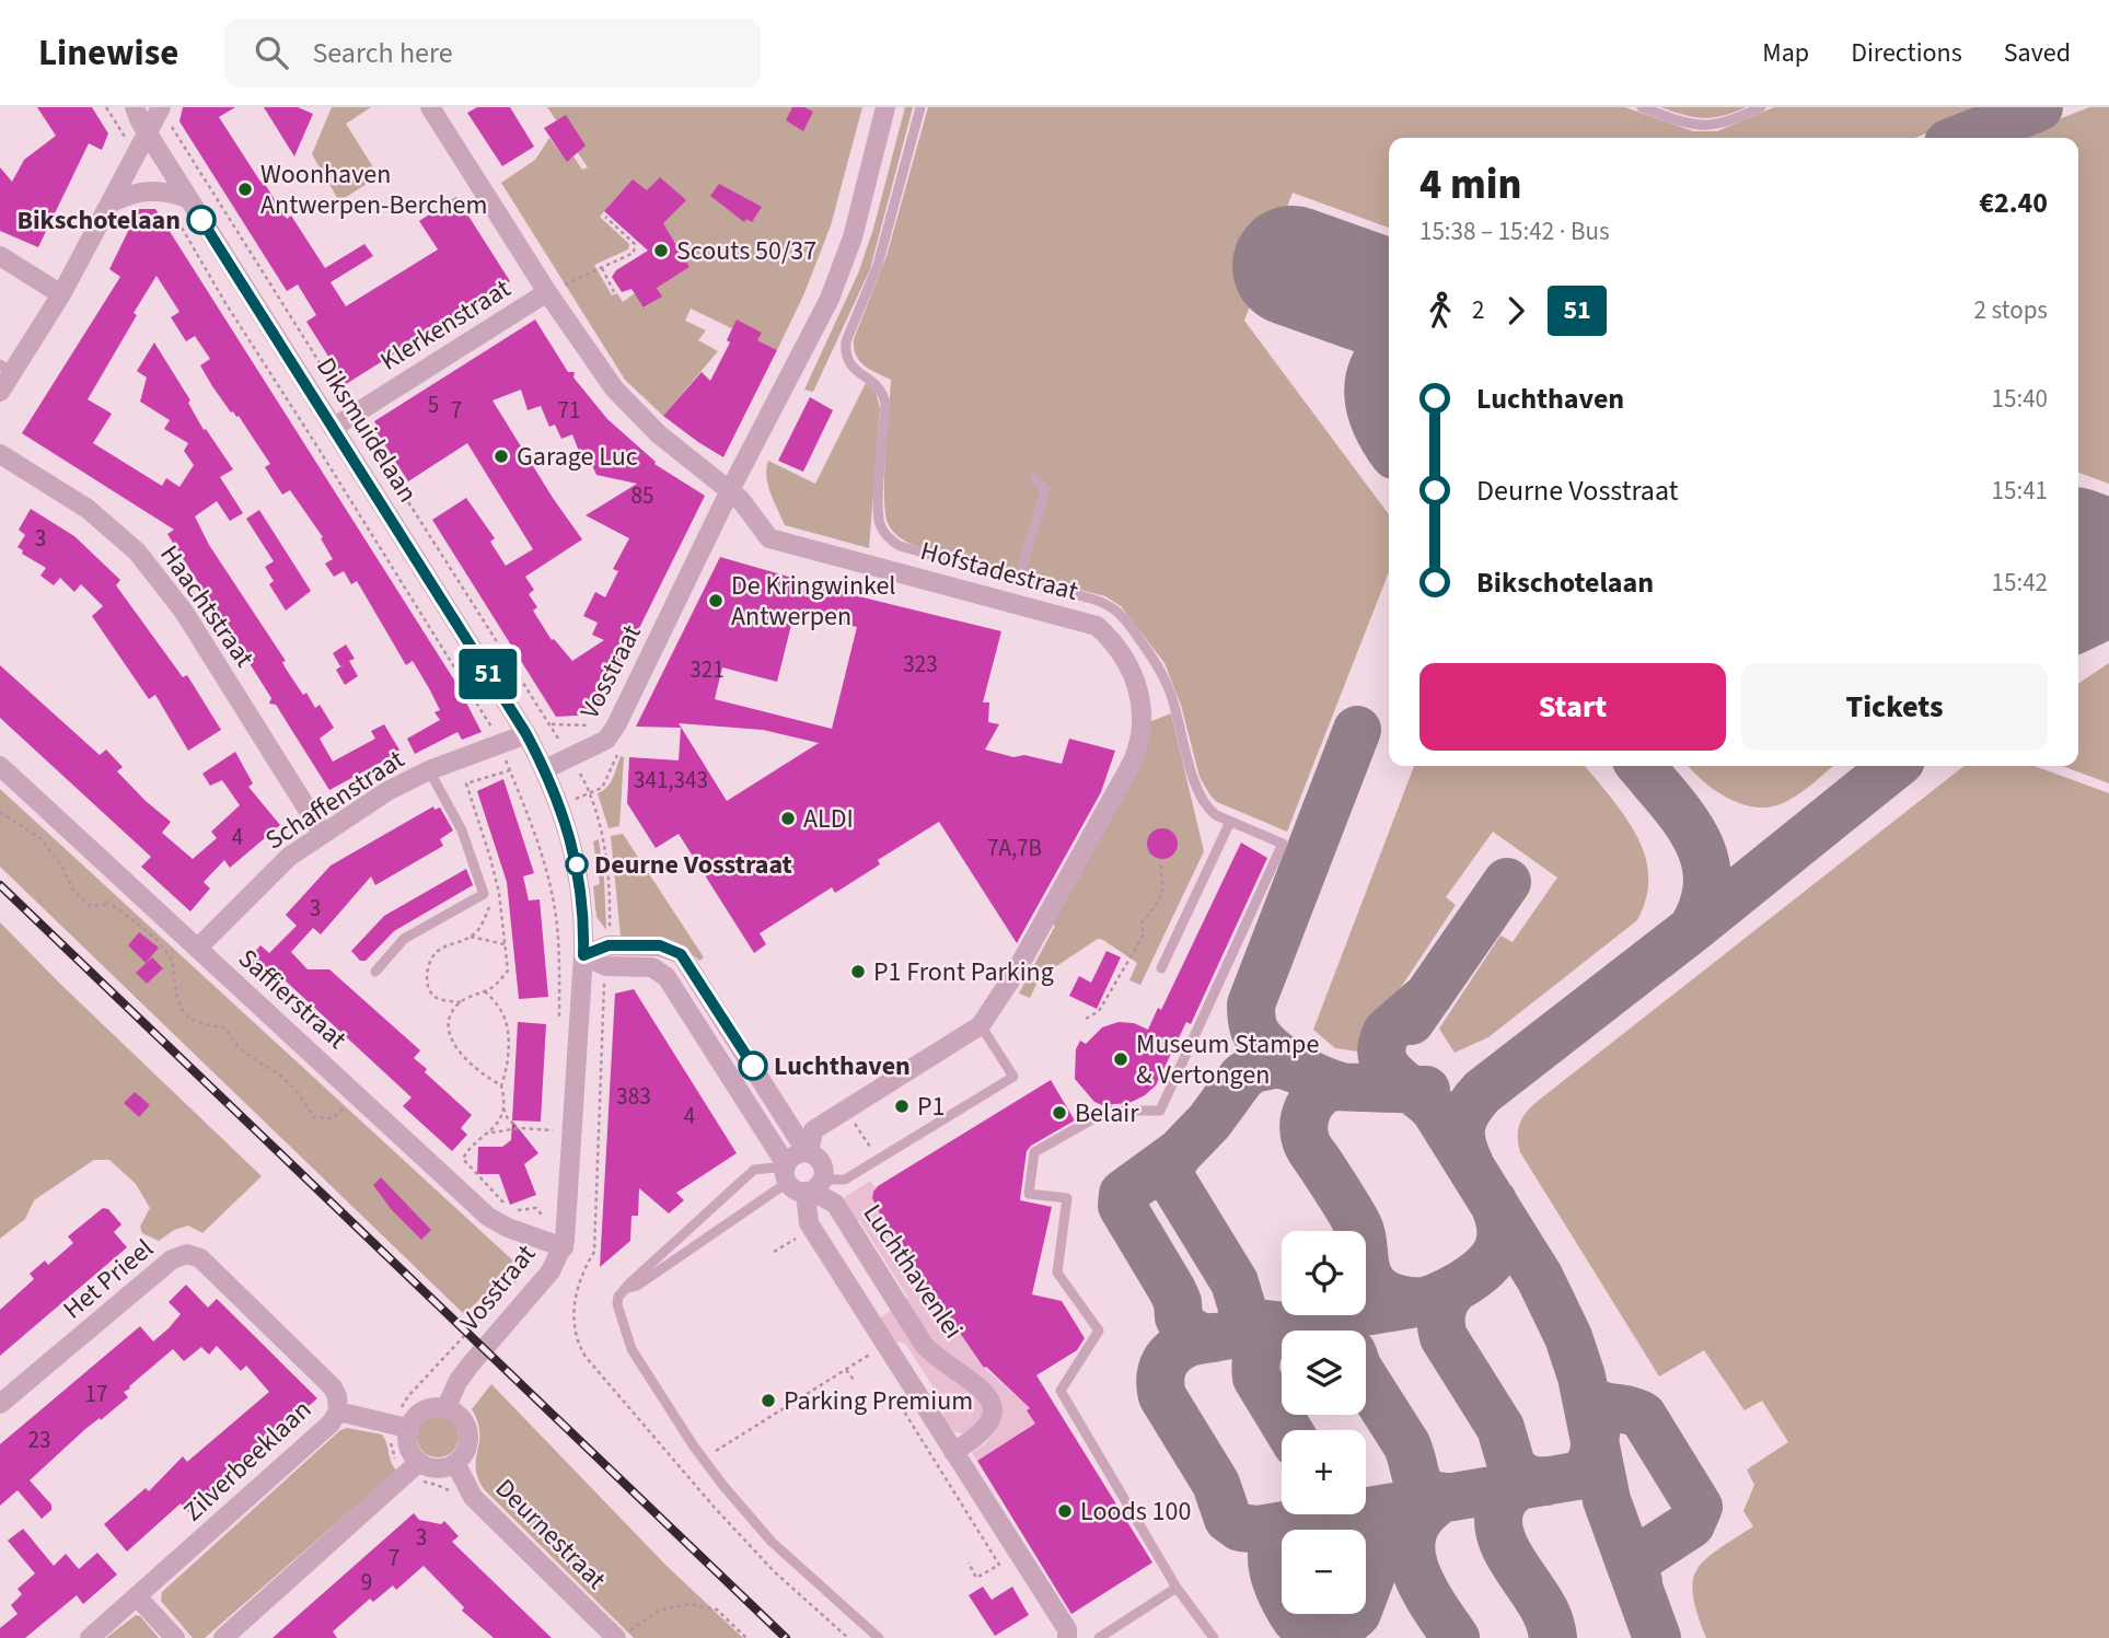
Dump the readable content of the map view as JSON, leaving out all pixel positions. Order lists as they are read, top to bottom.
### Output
{
  "streets": {
    "street": [
      "Klerkenstraat",
      "Diksmuidelaan",
      "Hofstadestraat",
      "Haachtstraat",
      "Vosstraat",
      "Schaffenstraat",
      "Saffierstraat",
      "Luchthavenlei",
      "Het Prieel",
      "Zilverbeeklaan",
      "Deurnestraat"
    ]
  },
  "crossings": [
    ["Klerkenstraat", "Diksmuidelaan"],
    ["Klerkenstraat", "Hofstadestraat"],
    ["Diksmuidelaan", "Vosstraat"],
    ["Diksmuidelaan", "Schaffenstraat"],
    ["Hofstadestraat", "Vosstraat"],
    ["Hofstadestraat", "Luchthavenlei"],
    ["Haachtstraat", "Schaffenstraat"],
    ["Vosstraat", "Saffierstraat"],
    ["Vosstraat", "Zilverbeeklaan"],
    ["Vosstraat", "Deurnestraat"],
    ["Schaffenstraat", "Saffierstraat"],
    ["Het Prieel", "Zilverbeeklaan"],
    ["Zilverbeeklaan", "Deurnestraat"]
  ],
  "places": [
    "Woonhaven Antwerpen-Berchem",
    "Bikschotelaan",
    "Scouts 50/37",
    "Garage Luc",
    "De Kringwinkel Antwerpen",
    "ALDI",
    "Deurne Vosstraat",
    "P1 Front Parking",
    "Museum Stampe & Vertongen",
    "Luchthaven",
    "P1",
    "Belair",
    "Parking Premium",
    "Loods 100"
  ],
  "lines": ["bus line 51"],
  "house_numbers": [
    "5",
    "7",
    "71",
    "85",
    "3",
    "323",
    "321",
    "341,343",
    "4",
    "7A,7B",
    "3",
    "383",
    "4",
    "17",
    "23",
    "3",
    "7",
    "9"
  ],
  "page": {
    "header": "Linewise",
    "search": "Search here",
    "nav": ["Map", "Directions", "Saved"],
    "on_map": "51",
    "heading": ["4 min", "15:38 – 15:42 · Bus", "€2.40"],
    "legs": ["2", "51", "2 stops"],
    "list": [
      {
        "name": "Luchthaven",
        "value": "15:40"
      },
      {
        "name": "Deurne Vosstraat",
        "value": "15:41"
      },
      {
        "name": "Bikschotelaan",
        "value": "15:42"
      }
    ],
    "buttons": ["Start", "Tickets"],
    "map_buttons": ["+", "−"]
  }
}
